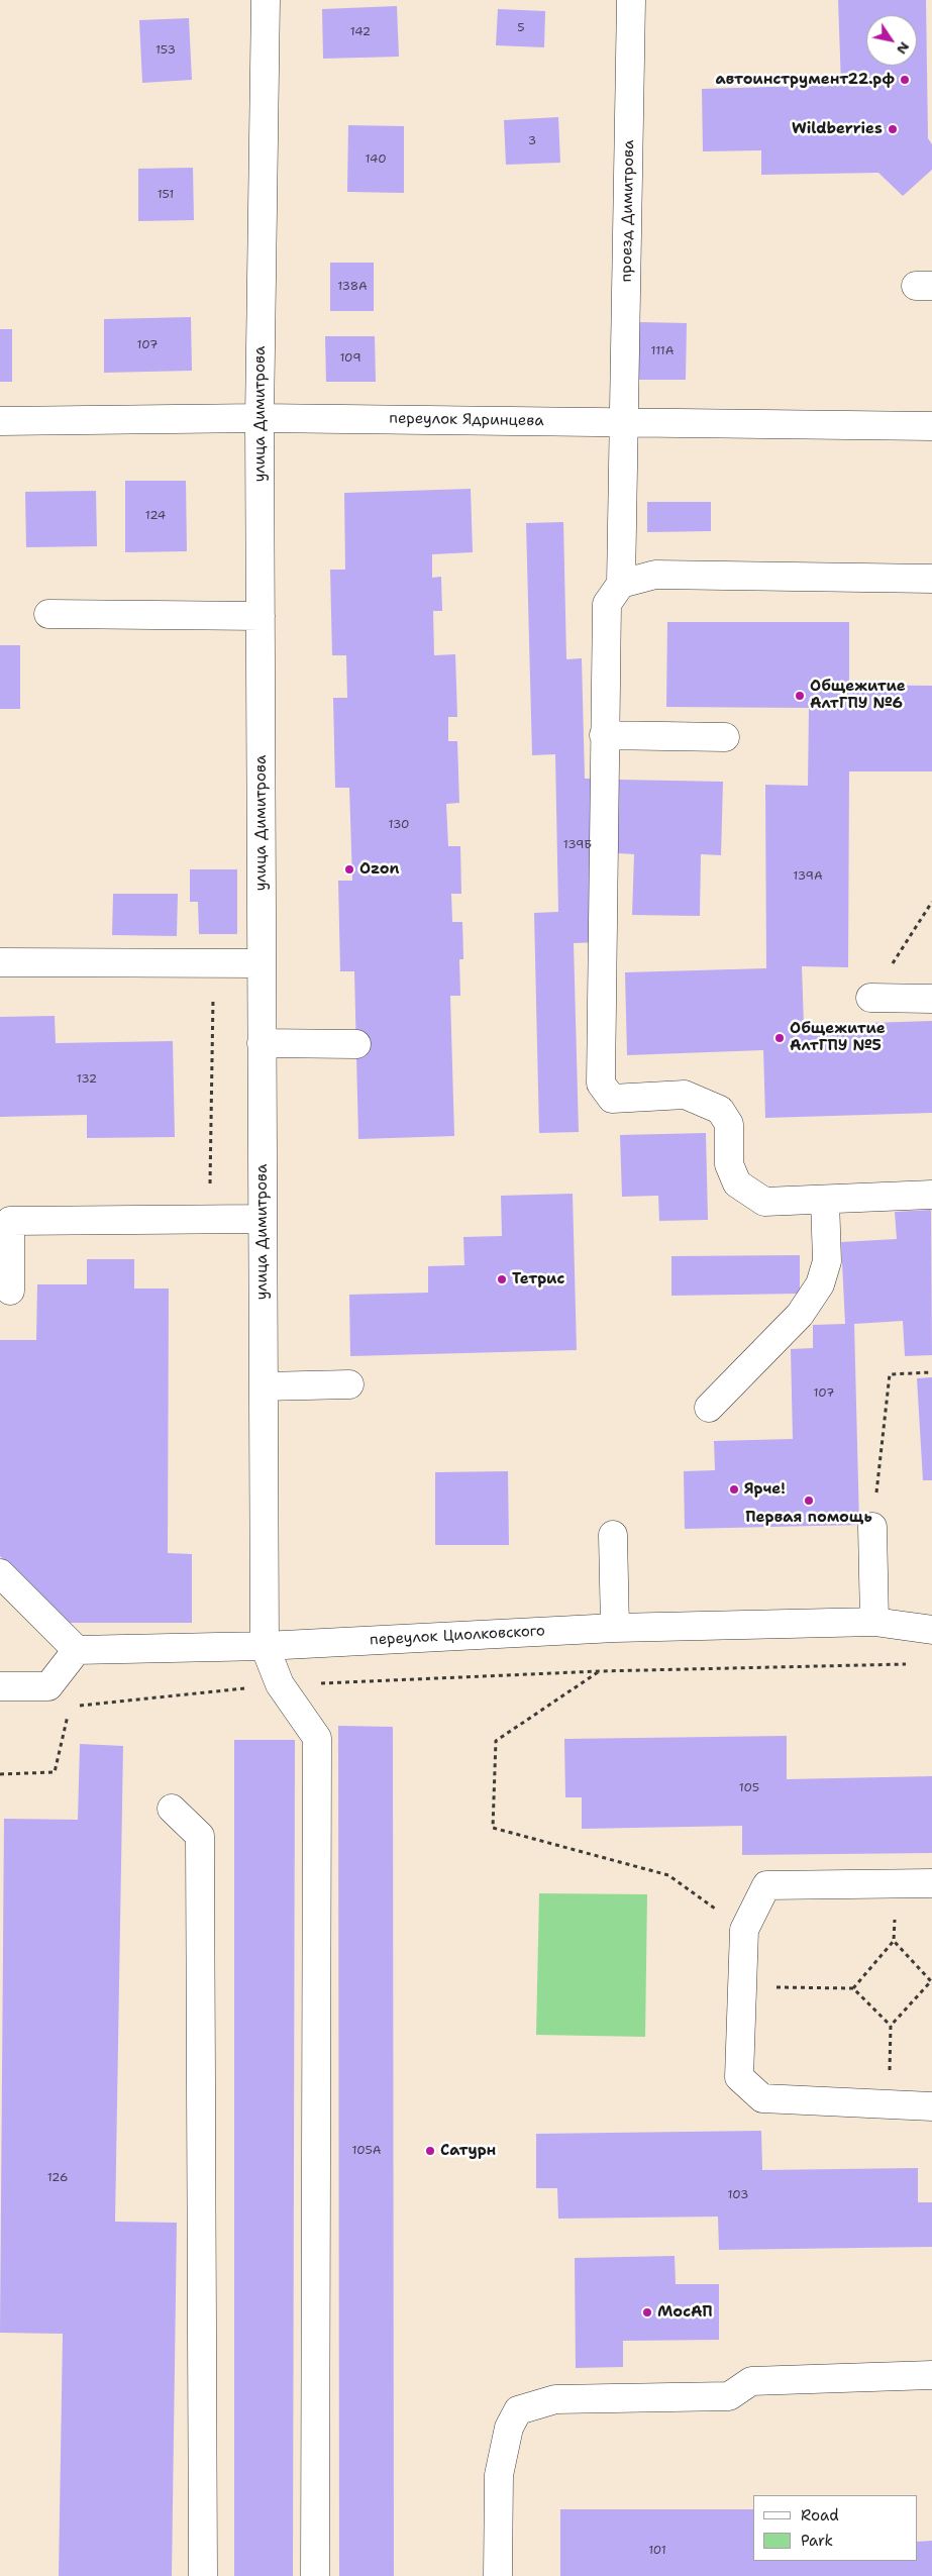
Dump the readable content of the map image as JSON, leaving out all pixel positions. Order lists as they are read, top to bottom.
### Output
{
  "streets": {
    "street": [
      "проезд Димитрова",
      "улица Димитрова",
      "переулок Ядринцева",
      "переулок Циолковского"
    ]
  },
  "crossings": [
    ["проезд Димитрова", "переулок Ядринцева"],
    ["улица Димитрова", "переулок Ядринцева"],
    ["улица Димитрова", "переулок Циолковского"]
  ],
  "places": [
    "автоинструмент22.рф",
    "Wildberries",
    "Общежитие АлтГПУ №6",
    "Ozon",
    "Общежитие АлтГПУ №5",
    "Тетрис",
    "Ярче!",
    "Первая помощь",
    "Сатурн",
    "МосАП"
  ],
  "house_numbers": [
    "5",
    "142",
    "153",
    "3",
    "140",
    "151",
    "138А",
    "107",
    "111А",
    "109",
    "124",
    "130",
    "139Б",
    "139А",
    "132",
    "107",
    "105",
    "105А",
    "126",
    "103",
    "101"
  ],
  "legend": ["Road", "Park"],
  "north": "bottom right"
}
